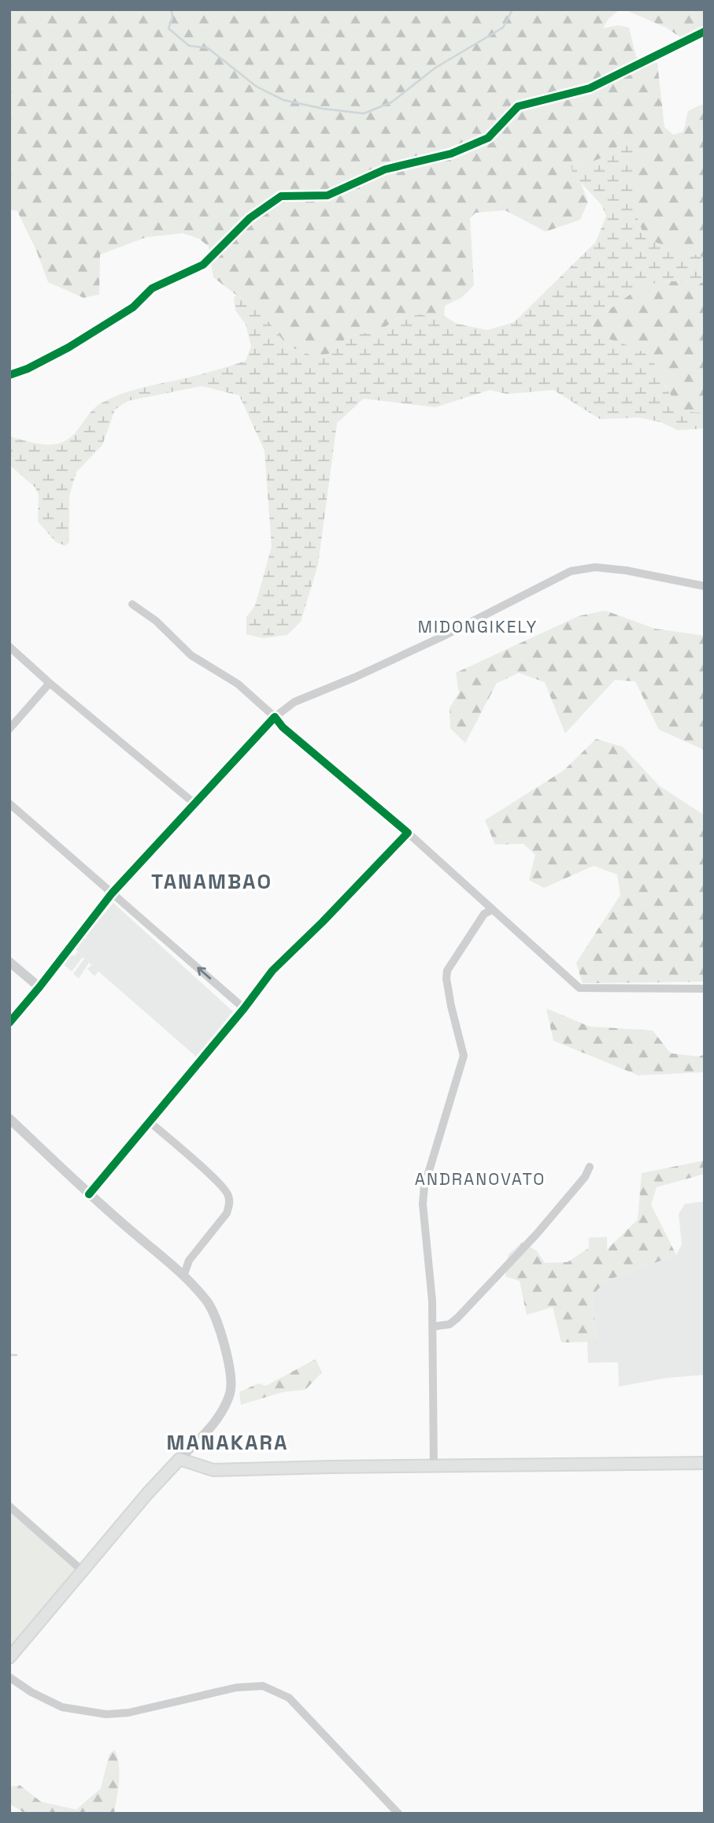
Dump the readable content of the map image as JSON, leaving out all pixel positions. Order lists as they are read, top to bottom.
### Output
{
  "districts": [
    "MIDONGIKELY",
    "TANAMBAO",
    "ANDRANOVATO",
    "MANAKARA"
  ]
}
